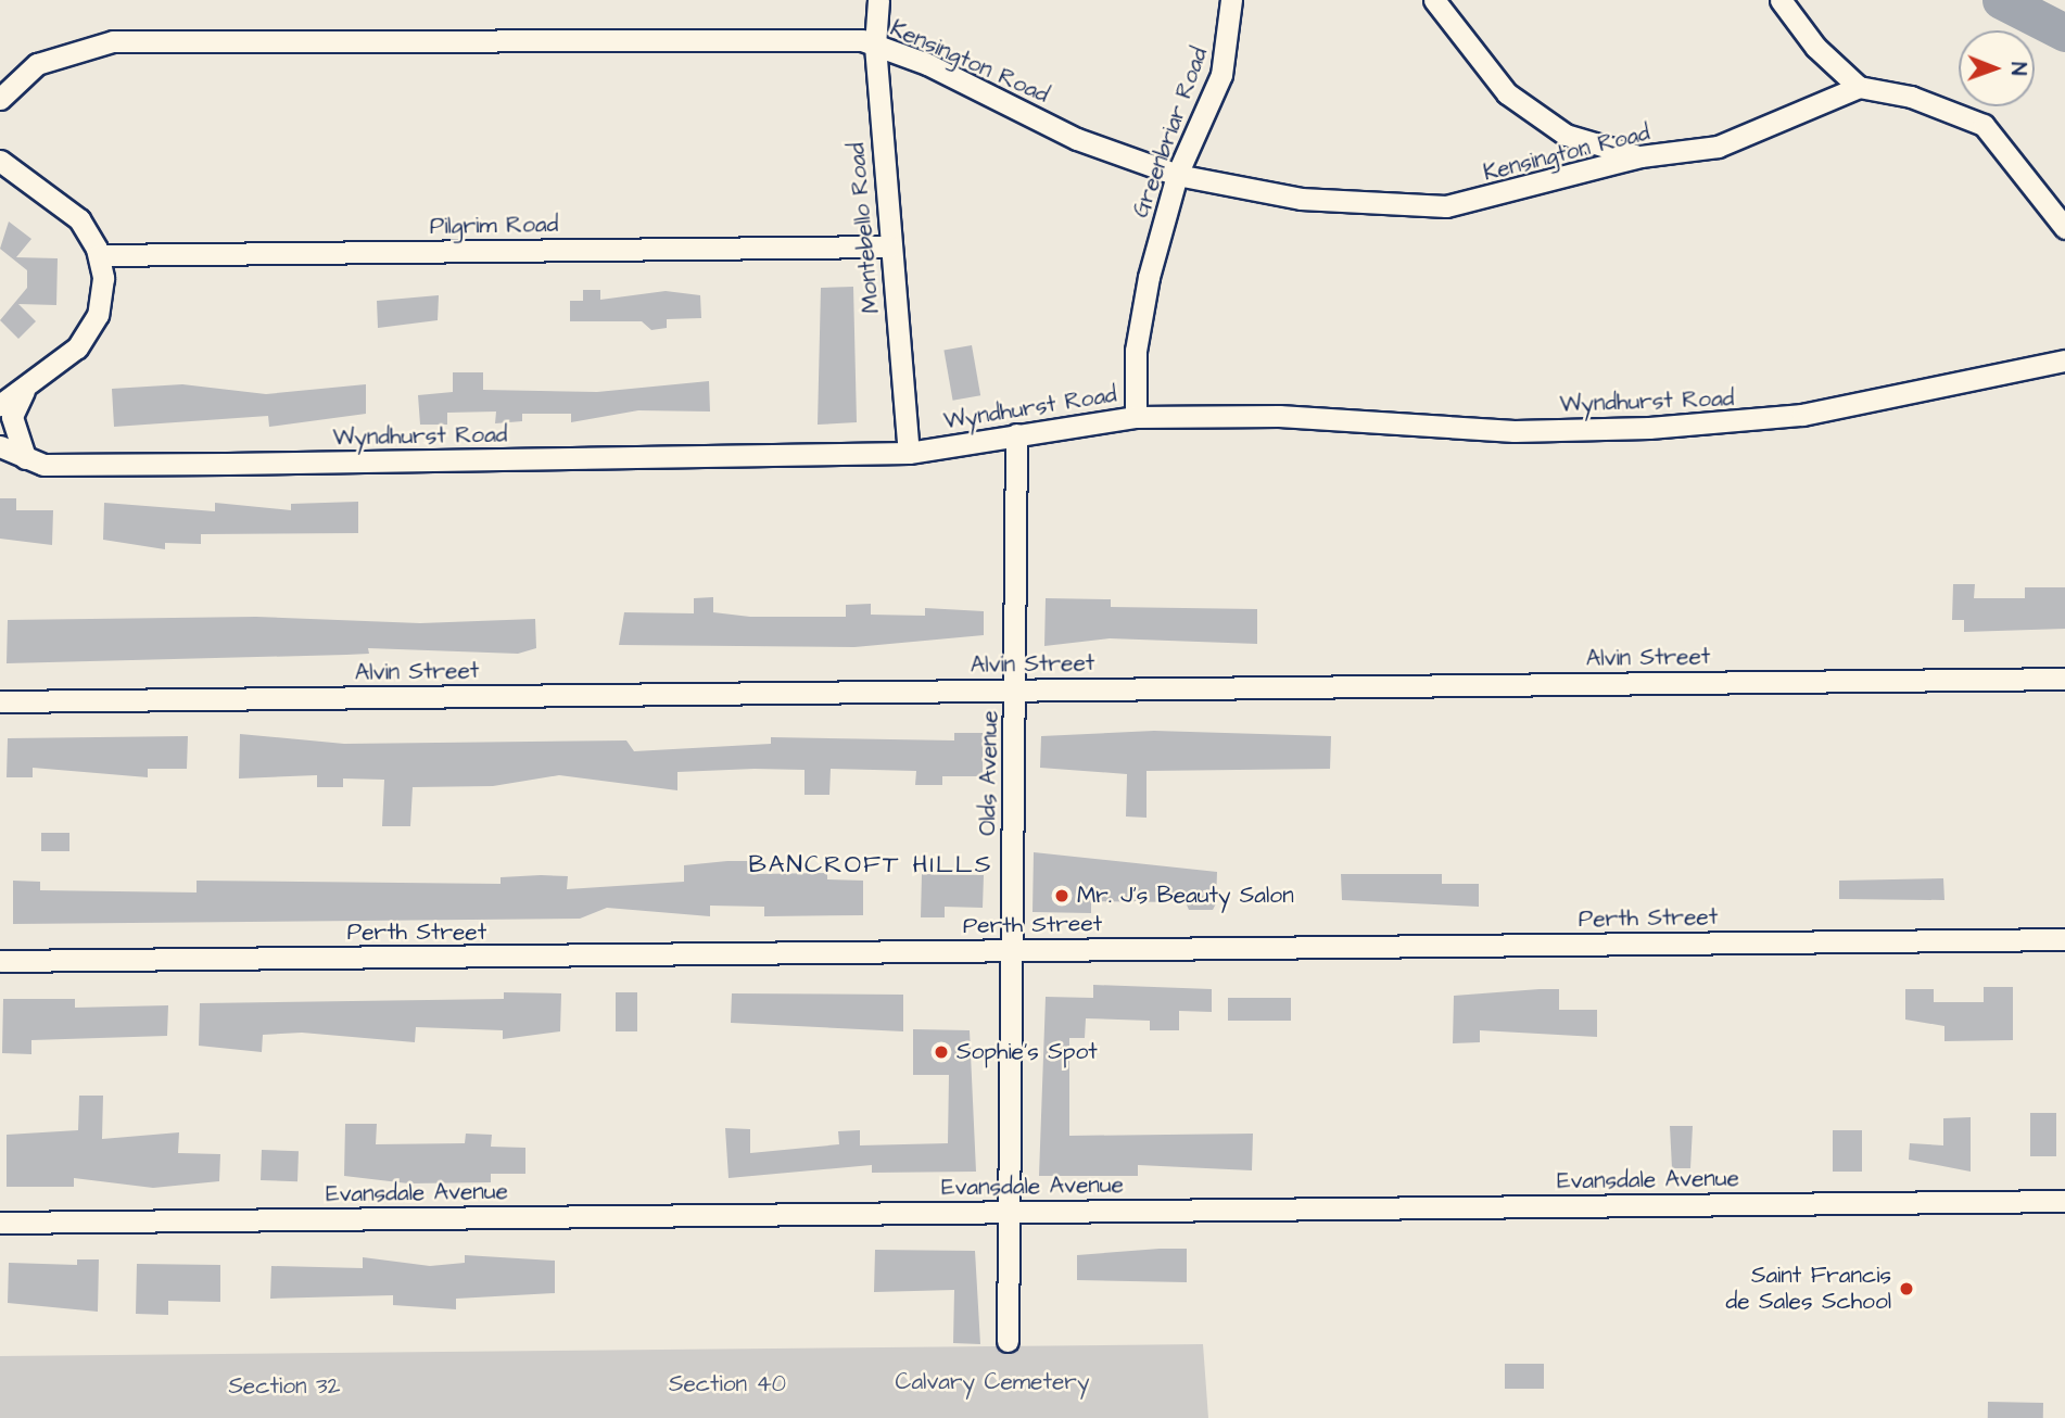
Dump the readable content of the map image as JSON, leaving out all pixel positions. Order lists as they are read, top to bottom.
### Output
{
  "streets": {
    "street": [
      "Kensington Road",
      "Greenbriar Road",
      "Pilgrim Road",
      "Montebello Road",
      "Wyndhurst Road",
      "Alvin Street",
      "Olds Avenue",
      "Perth Street",
      "Evansdale Avenue"
    ]
  },
  "crossings": [
    ["Kensington Road", "Greenbriar Road"],
    ["Kensington Road", "Montebello Road"],
    ["Greenbriar Road", "Wyndhurst Road"],
    ["Pilgrim Road", "Montebello Road"],
    ["Montebello Road", "Wyndhurst Road"],
    ["Wyndhurst Road", "Olds Avenue"],
    ["Alvin Street", "Olds Avenue"],
    ["Olds Avenue", "Perth Street"],
    ["Olds Avenue", "Evansdale Avenue"]
  ],
  "districts": ["BANCROFT HILLS"],
  "parks": ["Calvary Cemetery", "Section 40", "Section 32"],
  "places": ["Mr. J's Beauty Salon", "Sophie's Spot", "Saint Francis de Sales School"],
  "north": "right"
}
